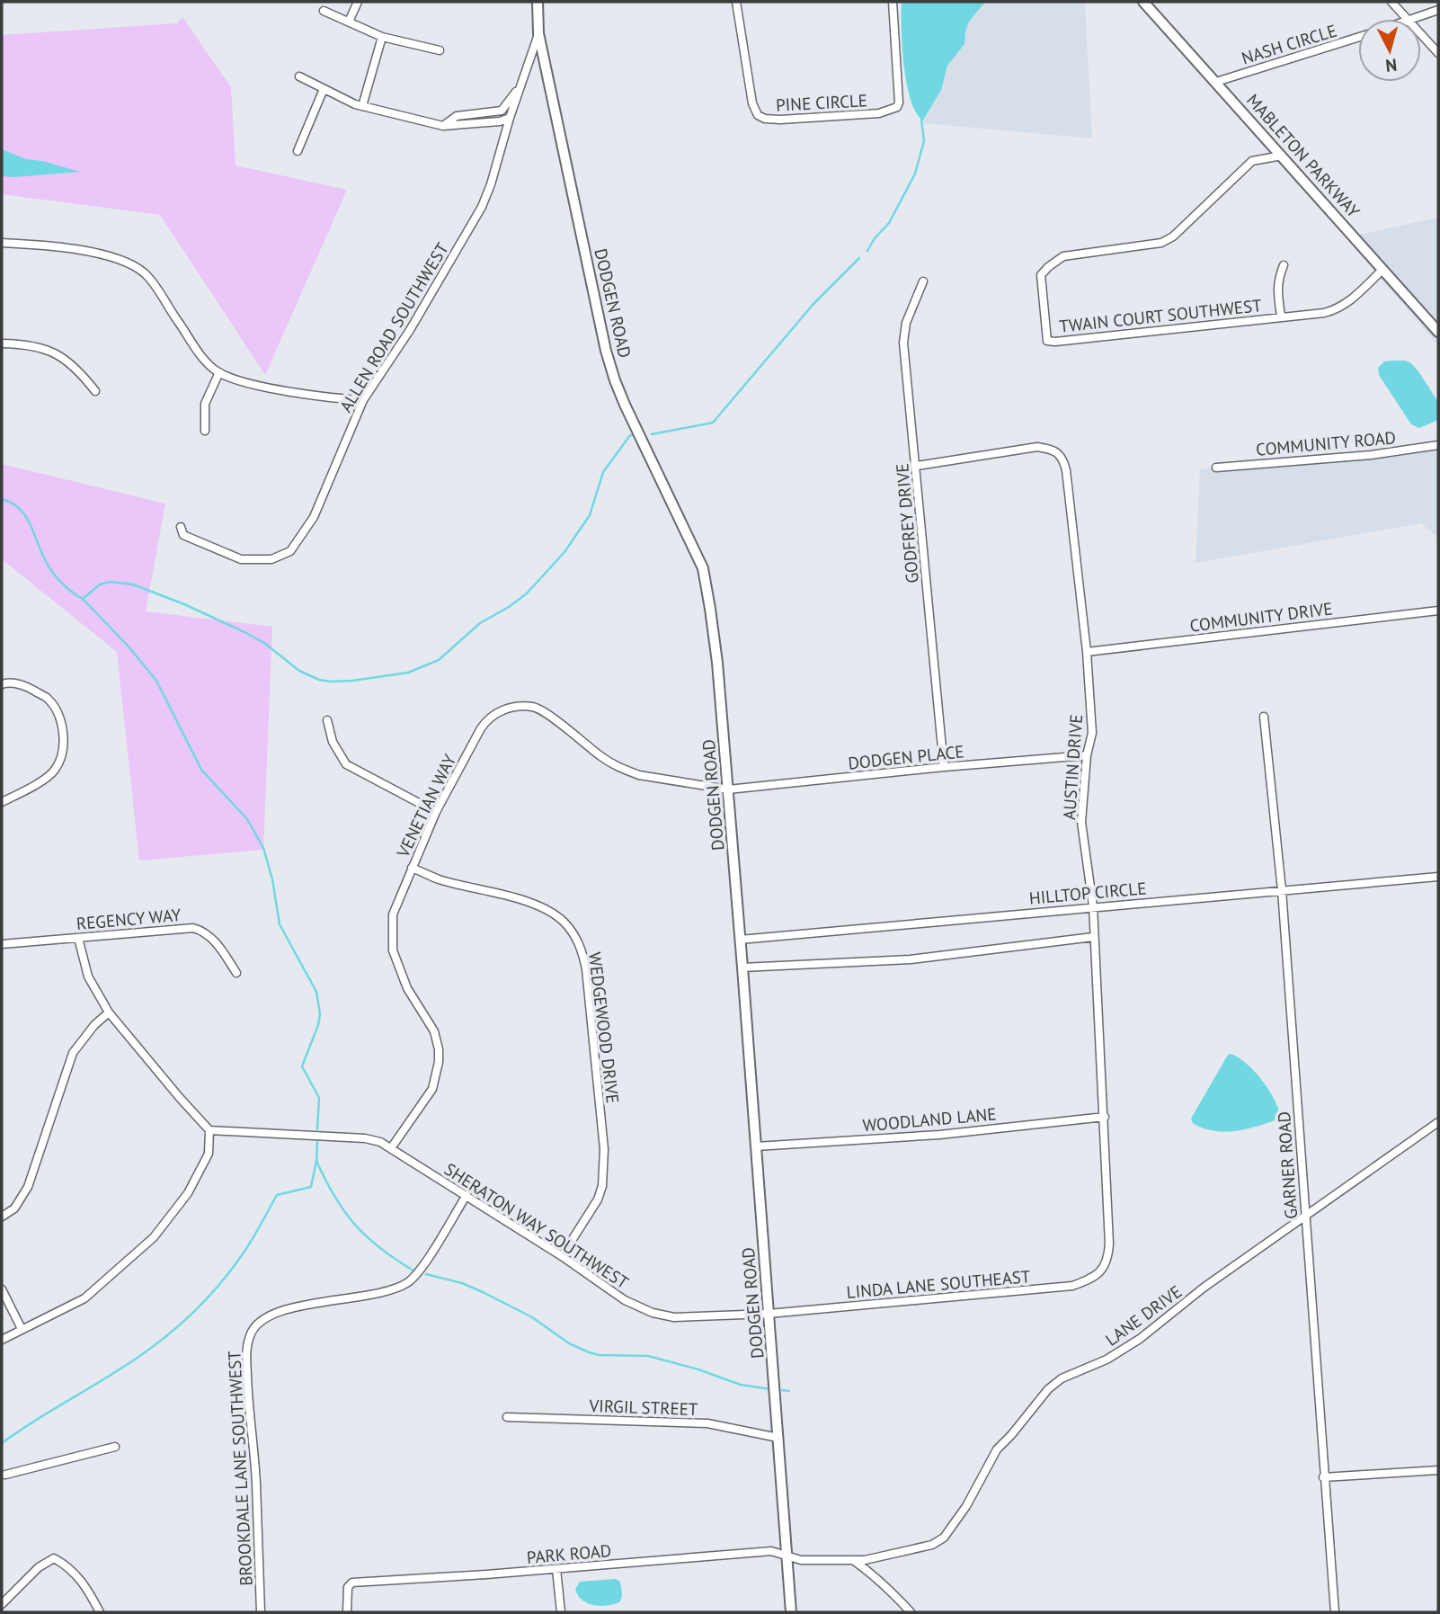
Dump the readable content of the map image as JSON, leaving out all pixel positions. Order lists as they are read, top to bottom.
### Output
{
  "streets": {
    "street": [
      "NASH CIRCLE",
      "PINE CIRCLE",
      "MABLETON PARKWAY",
      "DODGEN ROAD",
      "TWAIN COURT SOUTHWEST",
      "ALLEN ROAD SOUTHWEST",
      "COMMUNITY ROAD",
      "GODFREY DRIVE",
      "COMMUNITY DRIVE",
      "DODGEN PLACE",
      "AUSTIN DRIVE",
      "VENETIAN WAY",
      "HILLTOP CIRCLE",
      "REGENCY WAY",
      "WEDGEWOOD DRIVE",
      "WOODLAND LANE",
      "GARNER ROAD",
      "SHERATON WAY SOUTHWEST",
      "LINDA LANE SOUTHEAST",
      "LANE DRIVE",
      "VIRGIL STREET",
      "BROOKDALE LANE SOUTHWEST",
      "PARK ROAD"
    ]
  },
  "crossings": [
    ["NASH CIRCLE", "MABLETON PARKWAY"],
    ["MABLETON PARKWAY", "TWAIN COURT SOUTHWEST"],
    ["DODGEN ROAD", "ALLEN ROAD SOUTHWEST"],
    ["DODGEN ROAD", "DODGEN PLACE"],
    ["DODGEN ROAD", "VENETIAN WAY"],
    ["DODGEN ROAD", "HILLTOP CIRCLE"],
    ["DODGEN ROAD", "WOODLAND LANE"],
    ["DODGEN ROAD", "SHERATON WAY SOUTHWEST"],
    ["DODGEN ROAD", "LINDA LANE SOUTHEAST"],
    ["DODGEN ROAD", "LANE DRIVE"],
    ["DODGEN ROAD", "VIRGIL STREET"],
    ["DODGEN ROAD", "PARK ROAD"],
    ["GODFREY DRIVE", "DODGEN PLACE"],
    ["GODFREY DRIVE", "AUSTIN DRIVE"],
    ["COMMUNITY DRIVE", "AUSTIN DRIVE"],
    ["DODGEN PLACE", "AUSTIN DRIVE"],
    ["DODGEN PLACE", "VENETIAN WAY"],
    ["AUSTIN DRIVE", "HILLTOP CIRCLE"],
    ["AUSTIN DRIVE", "WOODLAND LANE"],
    ["AUSTIN DRIVE", "LINDA LANE SOUTHEAST"],
    ["VENETIAN WAY", "WEDGEWOOD DRIVE"],
    ["VENETIAN WAY", "SHERATON WAY SOUTHWEST"],
    ["HILLTOP CIRCLE", "GARNER ROAD"],
    ["WEDGEWOOD DRIVE", "SHERATON WAY SOUTHWEST"],
    ["GARNER ROAD", "LANE DRIVE"],
    ["SHERATON WAY SOUTHWEST", "LINDA LANE SOUTHEAST"],
    ["SHERATON WAY SOUTHWEST", "BROOKDALE LANE SOUTHWEST"],
    ["LANE DRIVE", "PARK ROAD"]
  ],
  "north": "bottom"
}
